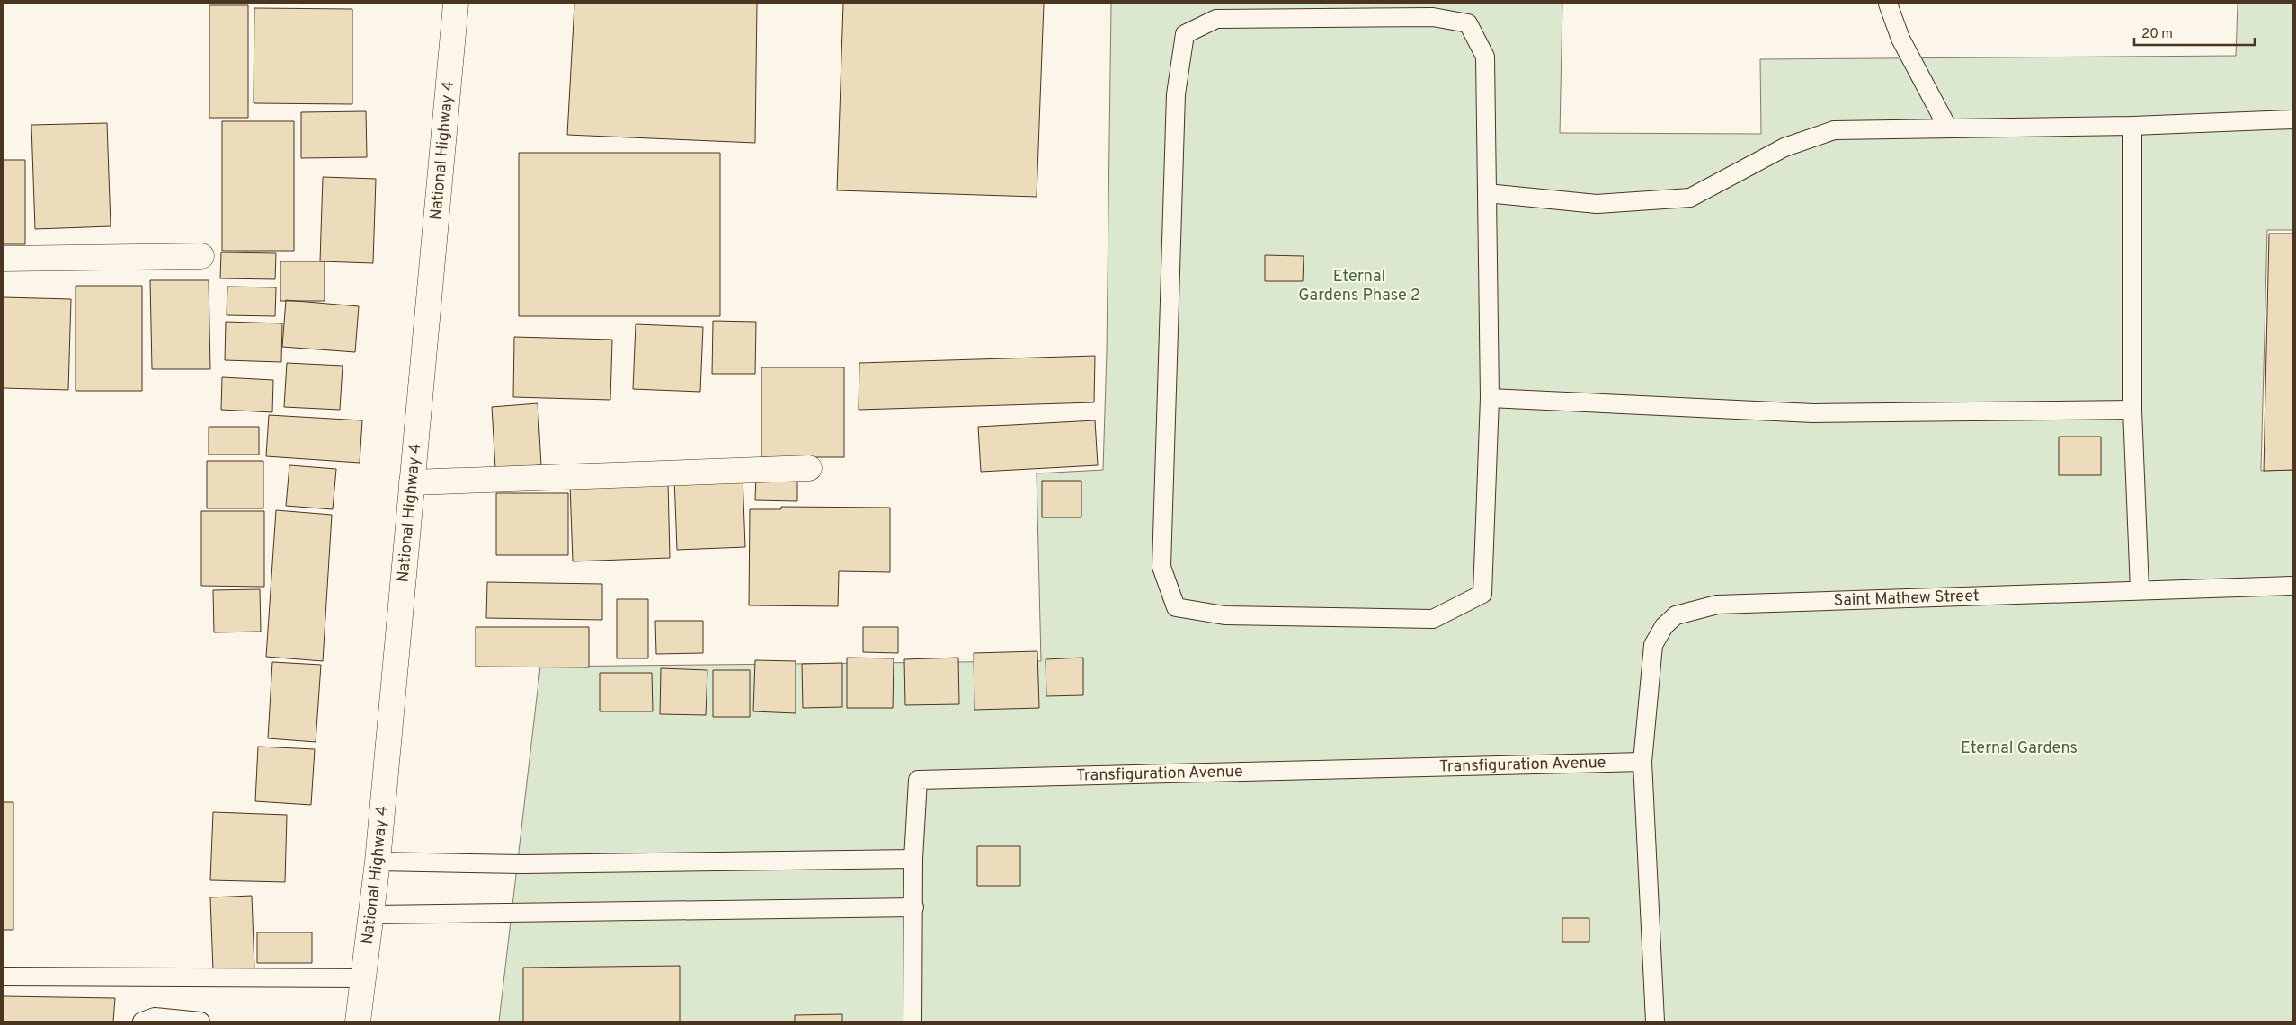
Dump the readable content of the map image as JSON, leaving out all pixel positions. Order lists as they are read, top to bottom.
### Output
{
  "streets": {
    "main road": ["National Highway 4"],
    "lane": ["Saint Mathew Street", "Transfiguration Avenue"]
  },
  "crossings": [
    ["Saint Mathew Street", "Transfiguration Avenue"]
  ],
  "parks": ["Eternal Gardens Phase 2", "Eternal Gardens"],
  "scale_bar": "20 m"
}
